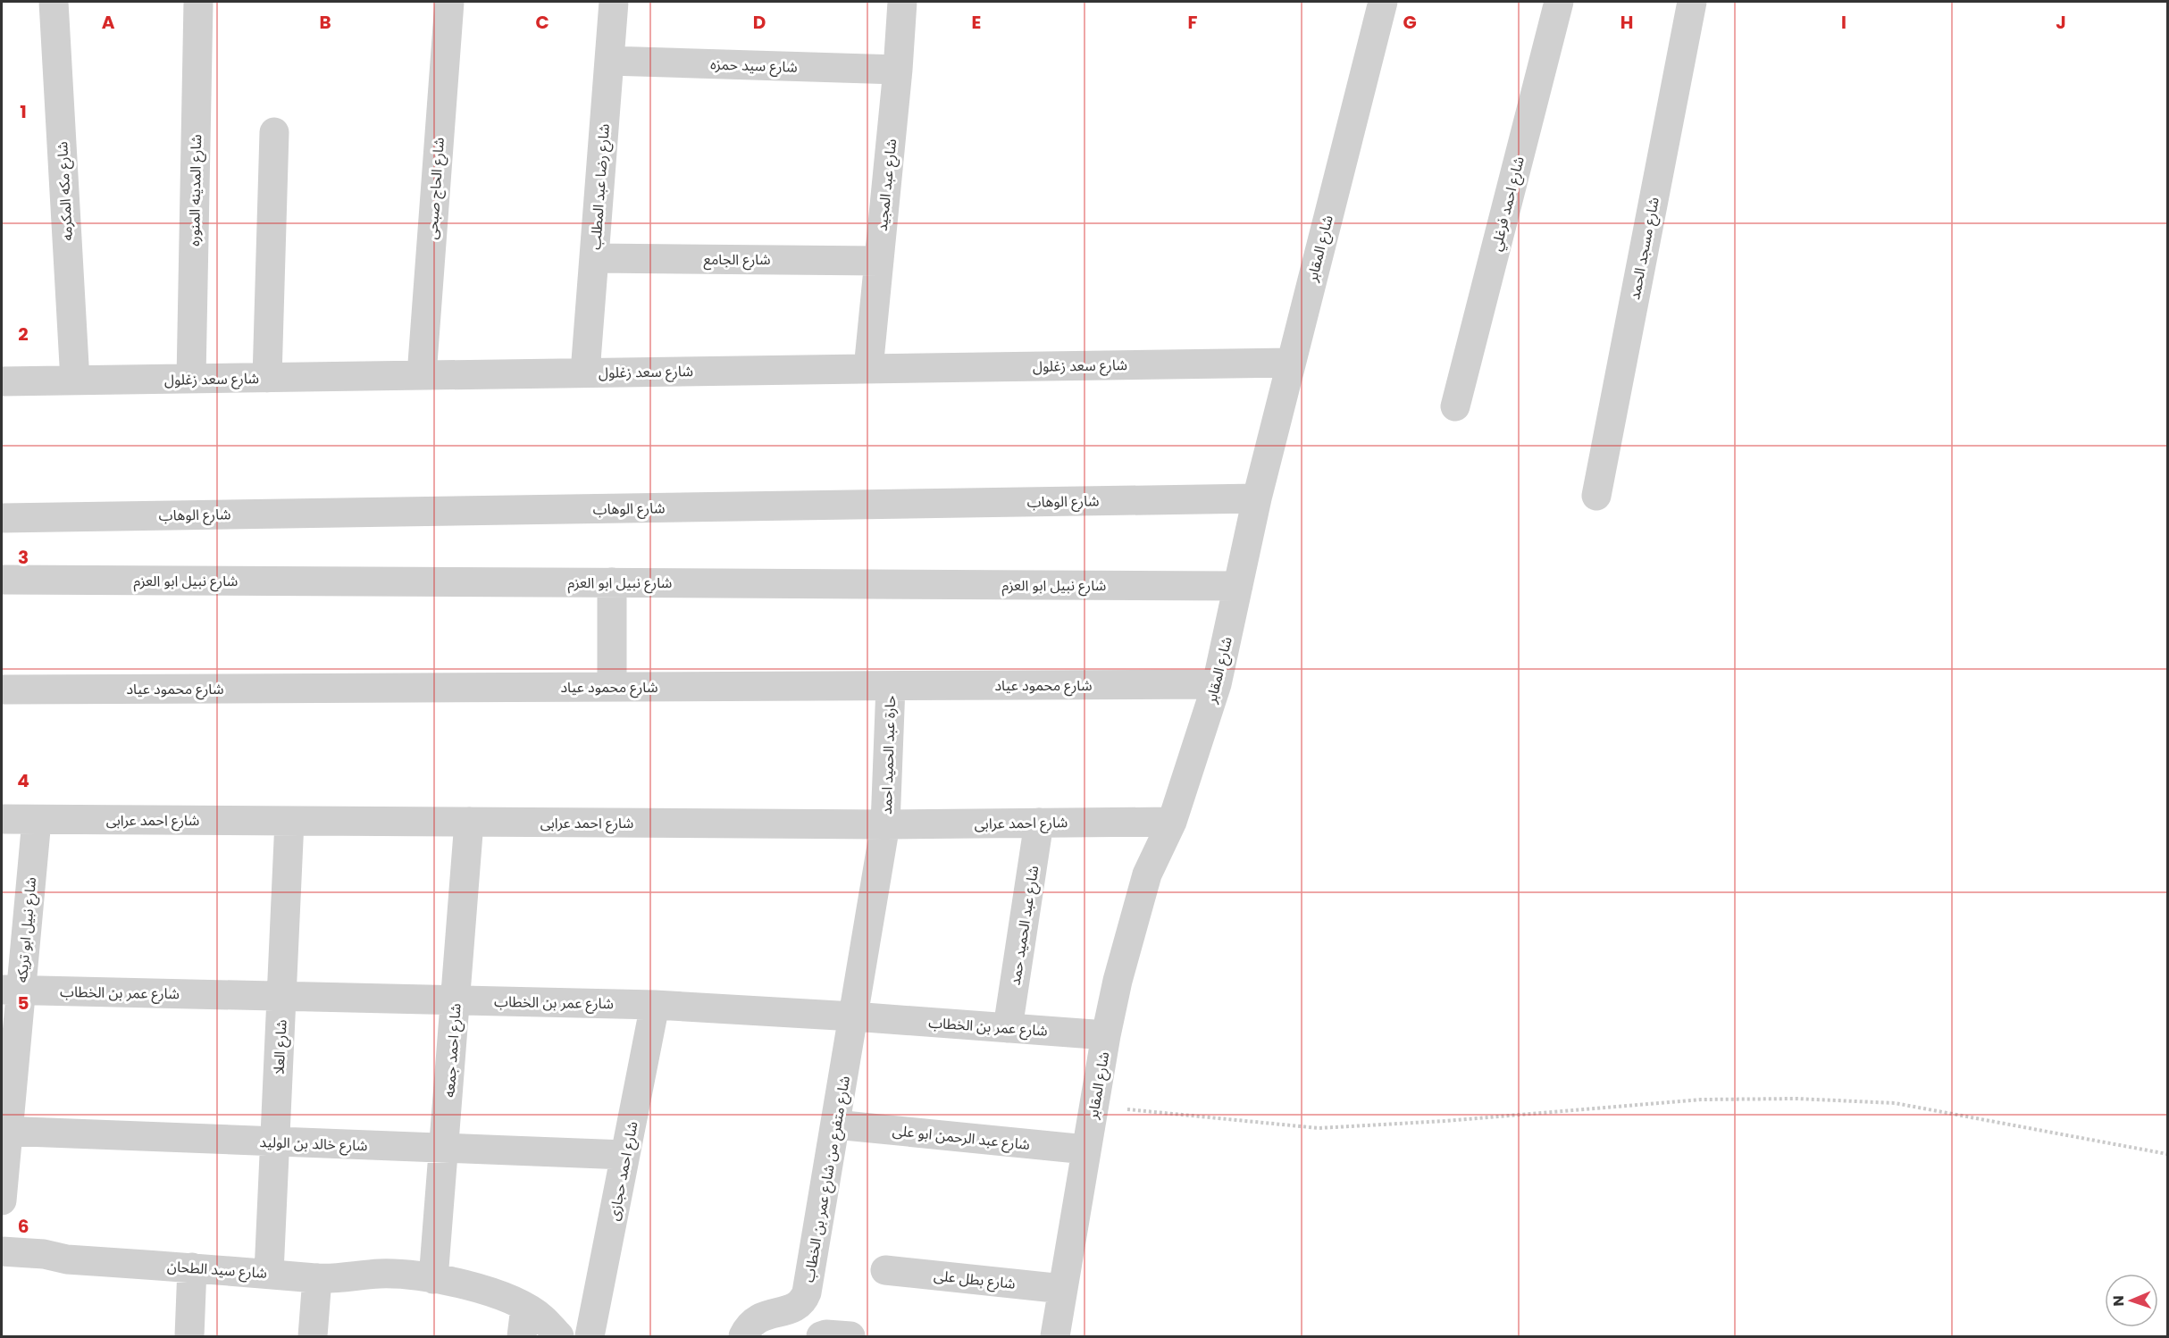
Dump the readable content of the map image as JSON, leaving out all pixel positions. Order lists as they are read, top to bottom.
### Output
{
  "streets": {
    "street": [
      "شارع سيد حمزه",
      "شارع عبد المجيد",
      "شارع رضا عبد المطلب",
      "شارع الحاج صبحى",
      "شارع المدينه المنوره",
      "شارع مكه المكرمه",
      "شارع احمد فرغلي",
      "شارع المقابر",
      "شارع مسجد الحمد",
      "شارع الجامع",
      "شارع سعد زغلول",
      "شارع الوهاب",
      "شارع نبيل ابو العزم",
      "شارع محمود عياد",
      "حارة عبد الحميد احمد",
      "شارع احمد عرابى",
      "شارع عبد الحميد حمد",
      "شارع نبيل ابو تريكه",
      "شارع عمر بن الخطاب",
      "شارع العلا",
      "شارع احمد جمعه",
      "شارع عبد الرحمن ابو على",
      "شارع خالد بن الوليد",
      "شارع احمد حجازى",
      "شارع متفرع من شارع عمر بن الخطاب",
      "شارع سيد الطحان",
      "شارع بطل على"
    ]
  },
  "crossings": [
    ["شارع سيد حمزه", "شارع عبد المجيد"],
    ["شارع سيد حمزه", "شارع رضا عبد المطلب"],
    ["شارع عبد المجيد", "شارع الجامع"],
    ["شارع عبد المجيد", "شارع سعد زغلول"],
    ["شارع رضا عبد المطلب", "شارع الجامع"],
    ["شارع رضا عبد المطلب", "شارع سعد زغلول"],
    ["شارع الحاج صبحى", "شارع سعد زغلول"],
    ["شارع المدينه المنوره", "شارع سعد زغلول"],
    ["شارع مكه المكرمه", "شارع سعد زغلول"],
    ["شارع المقابر", "شارع سعد زغلول"],
    ["شارع المقابر", "شارع الوهاب"],
    ["شارع المقابر", "شارع نبيل ابو العزم"],
    ["شارع المقابر", "شارع محمود عياد"],
    ["شارع المقابر", "شارع احمد عرابى"],
    ["شارع المقابر", "شارع عمر بن الخطاب"],
    ["شارع المقابر", "شارع عبد الرحمن ابو على"],
    ["شارع المقابر", "شارع بطل على"],
    ["شارع محمود عياد", "حارة عبد الحميد احمد"],
    ["حارة عبد الحميد احمد", "شارع احمد عرابى"],
    ["حارة عبد الحميد احمد", "شارع عمر بن الخطاب"],
    ["حارة عبد الحميد احمد", "شارع متفرع من شارع عمر بن الخطاب"],
    ["شارع احمد عرابى", "شارع عبد الحميد حمد"],
    ["شارع احمد عرابى", "شارع نبيل ابو تريكه"],
    ["شارع احمد عرابى", "شارع العلا"],
    ["شارع احمد عرابى", "شارع احمد جمعه"],
    ["شارع عبد الحميد حمد", "شارع عمر بن الخطاب"],
    ["شارع نبيل ابو تريكه", "شارع عمر بن الخطاب"],
    ["شارع نبيل ابو تريكه", "شارع خالد بن الوليد"],
    ["شارع عمر بن الخطاب", "شارع العلا"],
    ["شارع عمر بن الخطاب", "شارع احمد جمعه"],
    ["شارع عمر بن الخطاب", "شارع احمد حجازى"],
    ["شارع عمر بن الخطاب", "شارع متفرع من شارع عمر بن الخطاب"],
    ["شارع العلا", "شارع خالد بن الوليد"],
    ["شارع العلا", "شارع سيد الطحان"],
    ["شارع احمد جمعه", "شارع خالد بن الوليد"],
    ["شارع احمد جمعه", "شارع سيد الطحان"],
    ["شارع عبد الرحمن ابو على", "شارع متفرع من شارع عمر بن الخطاب"],
    ["شارع خالد بن الوليد", "شارع احمد حجازى"]
  ],
  "north": "left",
  "grid": {
    "columns": [
      "A",
      "B",
      "C",
      "D",
      "E",
      "F",
      "G",
      "H",
      "I",
      "J"
    ],
    "rows": [
      "1",
      "2",
      "3",
      "4",
      "5",
      "6"
    ]
  }
}
